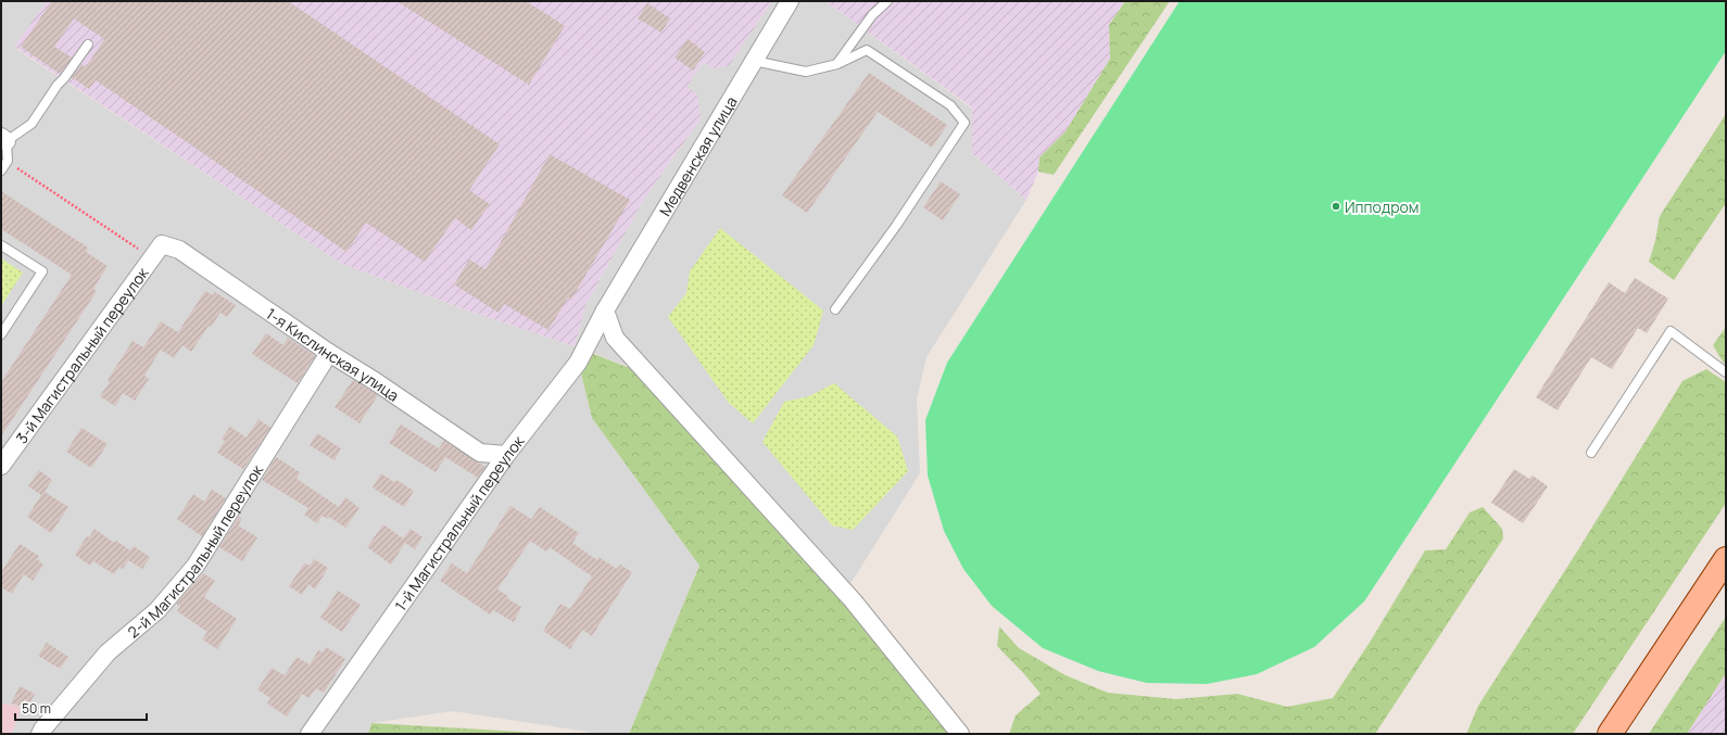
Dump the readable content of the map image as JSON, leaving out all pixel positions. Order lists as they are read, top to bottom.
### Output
{
  "streets": {
    "street": [
      "Медвенская улица",
      "1-я Кислинская улица",
      "3-й Магистральный переулок",
      "1-й Магистральный переулок",
      "2-й Магистральный переулок"
    ]
  },
  "crossings": [
    ["Медвенская улица", "1-й Магистральный переулок"],
    ["1-я Кислинская улица", "3-й Магистральный переулок"],
    ["1-я Кислинская улица", "1-й Магистральный переулок"],
    ["1-я Кислинская улица", "2-й Магистральный переулок"]
  ],
  "places": ["Ипподром"],
  "scale_bar": "50 m"
}
